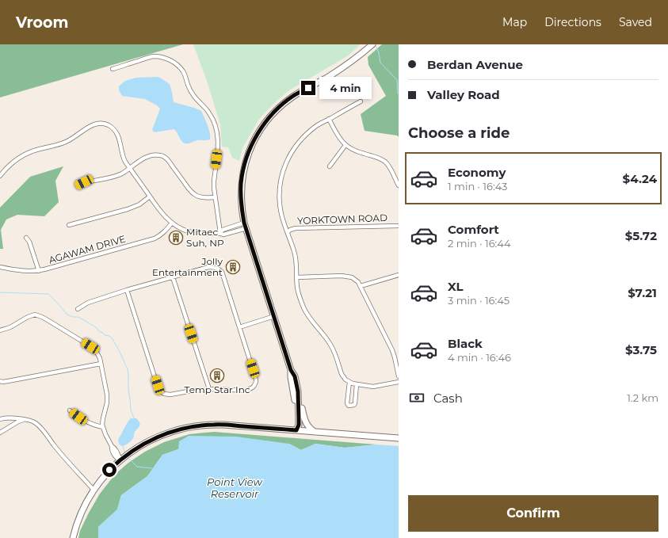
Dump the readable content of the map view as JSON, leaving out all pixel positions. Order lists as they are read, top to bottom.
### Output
{
  "streets": {
    "street": ["YORKTOWN ROAD", "AGAWAM DRIVE"]
  },
  "water": ["Point View Reservoir"],
  "places": {
    "building": ["Mitaec Suh, NP", "Jolly Entertainment", "Temp Star Inc"]
  },
  "page": {
    "header": "Vroom",
    "nav": ["Map", "Directions", "Saved"],
    "banner": ["Berdan Avenue", "Valley Road"],
    "bubble": "4 min",
    "heading": "Choose a ride",
    "list": [
      {
        "name": "Economy",
        "note": "1 min · 16:43",
        "value": "$4.24"
      },
      {
        "name": "Comfort",
        "note": "2 min · 16:44",
        "value": "$5.72"
      },
      {
        "name": "XL",
        "note": "3 min · 16:45",
        "value": "$7.21"
      },
      {
        "name": "Black",
        "note": "4 min · 16:46",
        "value": "$3.75"
      }
    ],
    "pay": ["Cash", "1.2 km"],
    "buttons": "Confirm"
  }
}
